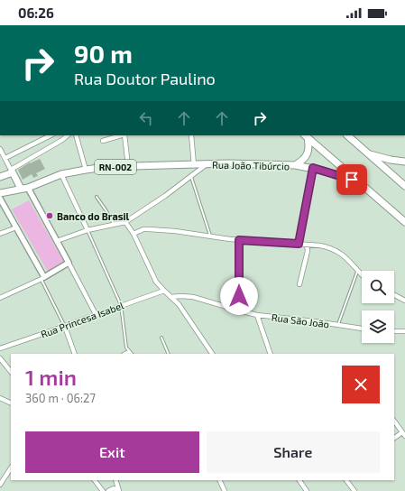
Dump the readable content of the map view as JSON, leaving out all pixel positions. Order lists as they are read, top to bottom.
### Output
{
  "streets": {
    "main road": ["Rua João Tibúrcio", "RN-002"],
    "street": ["Rua Princesa Isabel", "Rua São João"]
  },
  "crossings": [
    ["Rua João Tibúrcio", "RN-002"]
  ],
  "places": ["Banco do Brasil"],
  "page": {
    "status": "06:26",
    "turn": ["90 m", "Rua Doutor Paulino"],
    "heading": ["1 min", "360 m · 06:27"],
    "buttons": ["Exit", "Share"]
  }
}
